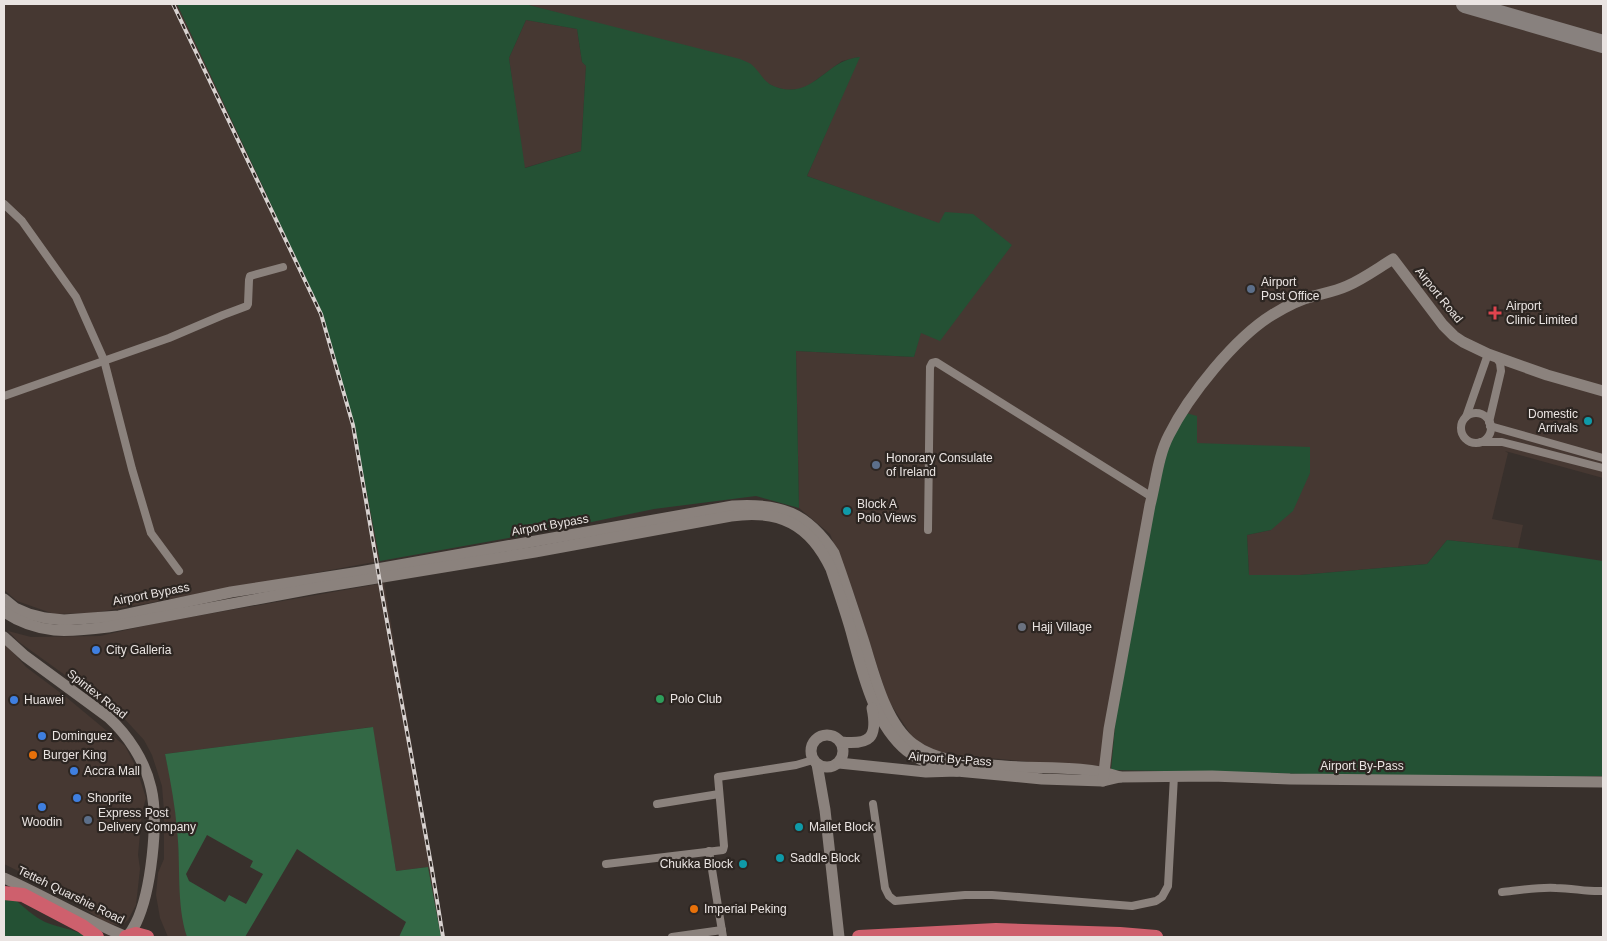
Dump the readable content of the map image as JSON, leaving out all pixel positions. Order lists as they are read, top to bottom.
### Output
{
  "streets": {
    "main road": [
      "Airport Road",
      "Airport Bypass",
      "Spintex Road",
      "Airport By-Pass",
      "Tetteh Quarshie Road"
    ]
  },
  "crossings": [
    ["Airport Bypass", "Airport By-Pass"],
    ["Spintex Road", "Tetteh Quarshie Road"]
  ],
  "places": {
    "other": [
      "Airport Post Office",
      "Domestic Arrivals",
      "Honorary Consulate of Ireland",
      "Block A Polo Views",
      "Hajj Village",
      "City Galleria",
      "Polo Club",
      "Huawei",
      "Dominguez",
      "Burger King",
      "Accra Mall",
      "Shoprite",
      "Woodin",
      "Express Post Delivery Company",
      "Mallet Block",
      "Saddle Block",
      "Chukka Block",
      "Imperial Peking"
    ],
    "health": ["Airport Clinic Limited"]
  }
}
